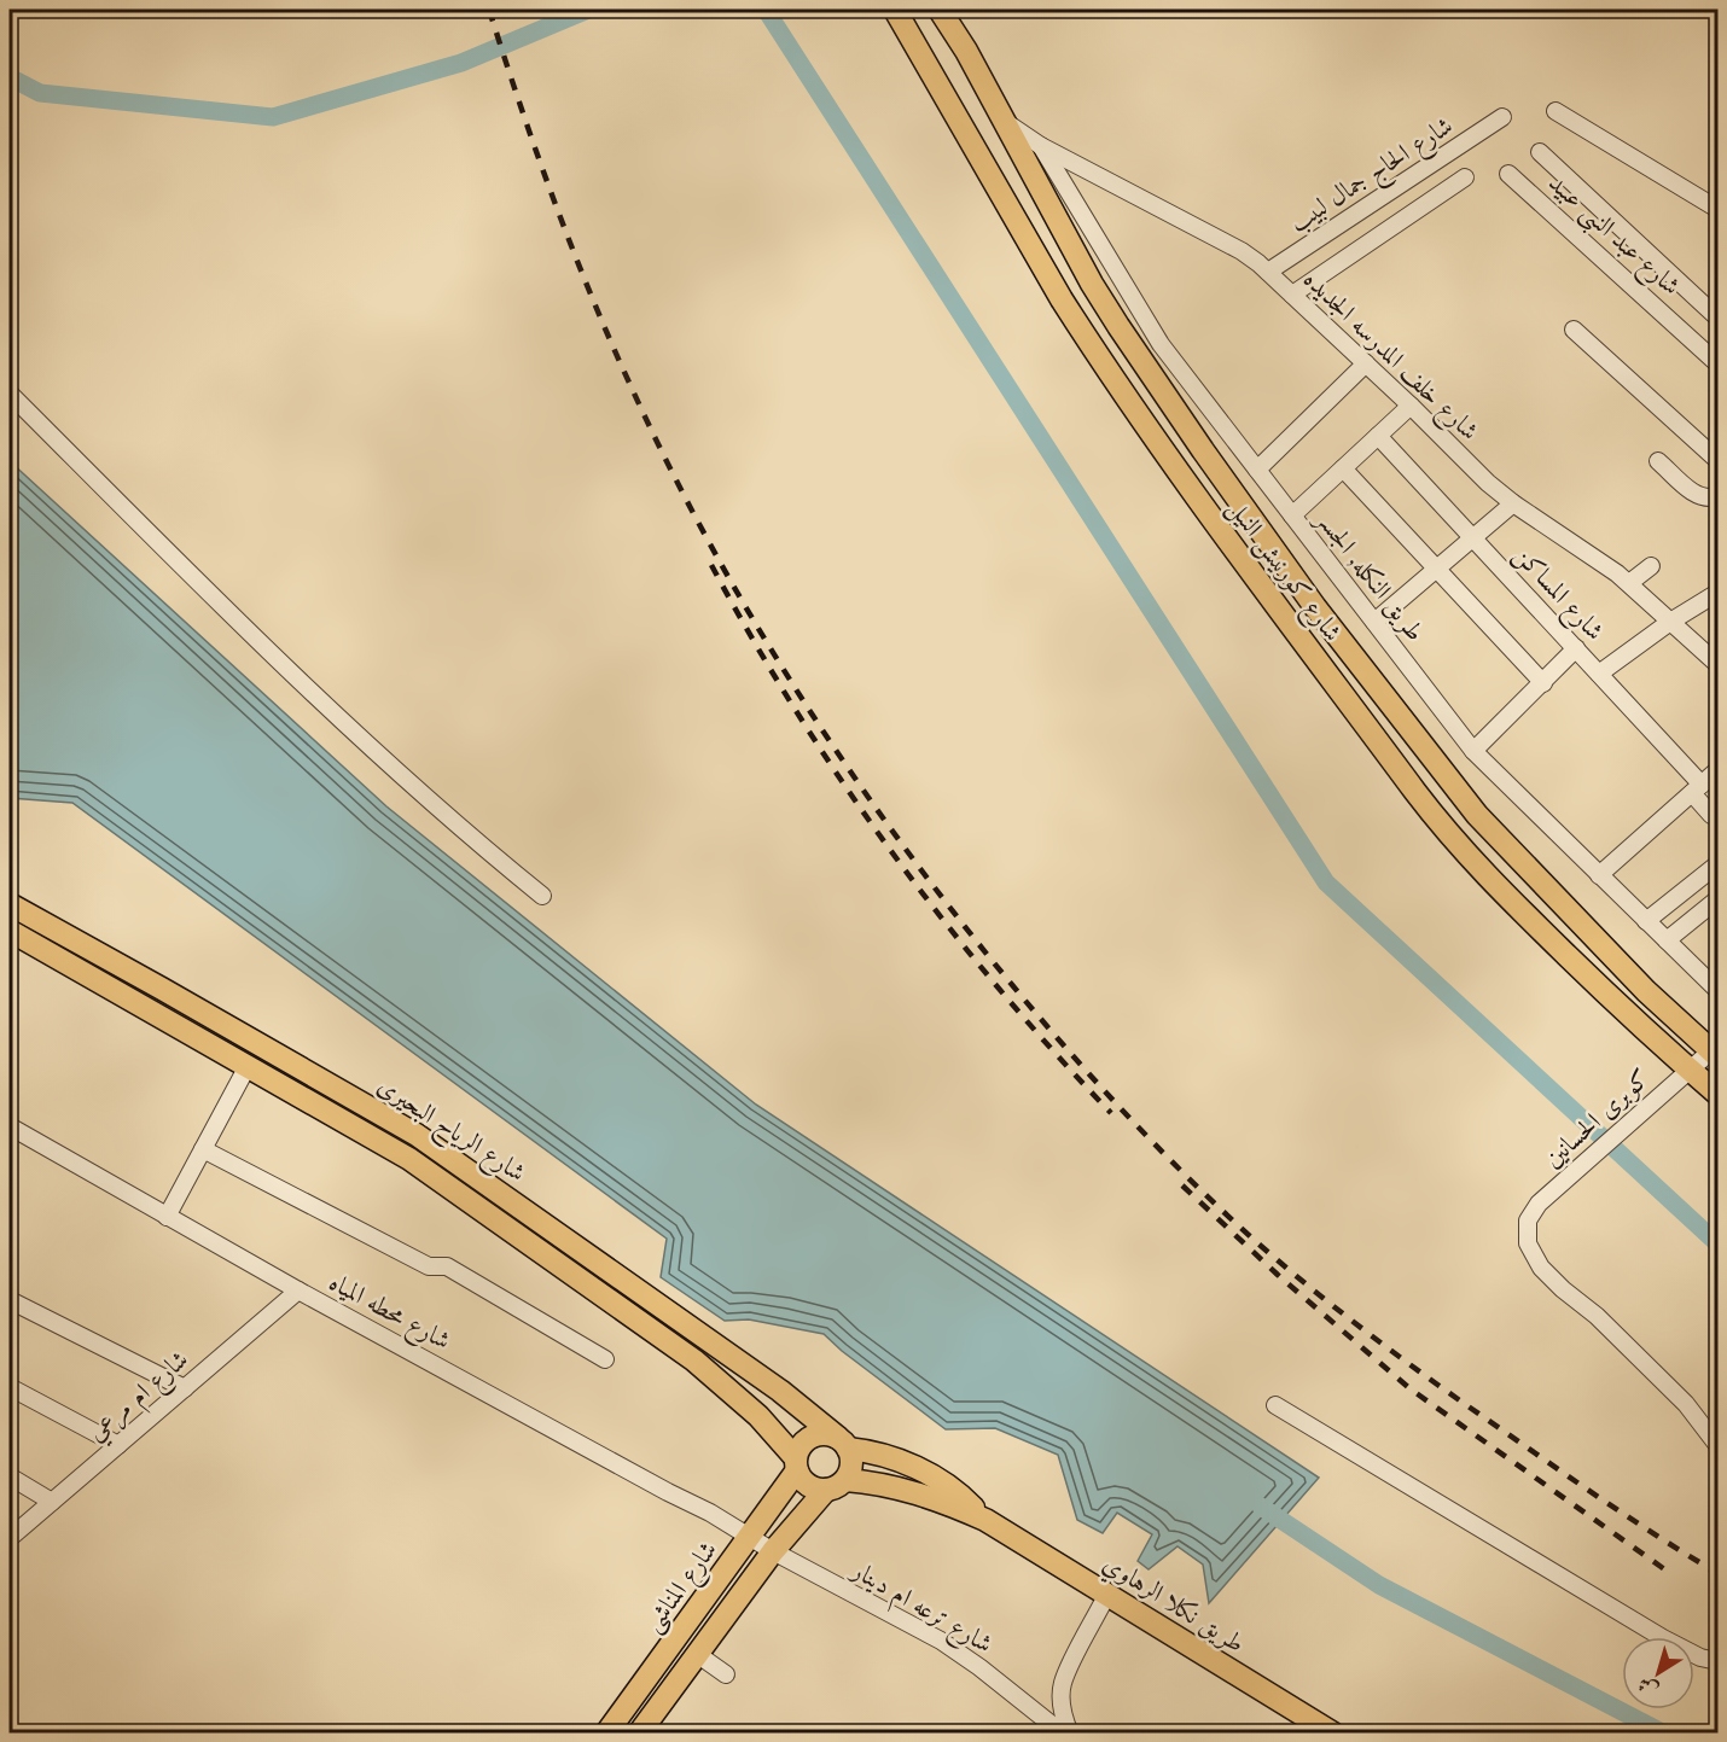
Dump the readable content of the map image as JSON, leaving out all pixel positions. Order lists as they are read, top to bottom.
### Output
{
  "streets": {
    "main road": [
      "شارع كورنيش النيل",
      "شارع الرياح البحيرى",
      "شارع المناشى",
      "طريق نكلا الرهاوي"
    ],
    "street": [
      "شارع الحاج جمال لبيب",
      "شارع عبد النبى عبيد",
      "شارع خلف المدرسه الجديده",
      "طريق النكله, الجسر",
      "شارع المساكن",
      "كوبرى الحسانين",
      "شارع محطه المياه",
      "شارع ام مرعي",
      "شارع ترعه ام دينار"
    ]
  },
  "crossings": [
    ["شارع الحاج جمال لبيب", "شارع خلف المدرسه الجديده"],
    ["شارع خلف المدرسه الجديده", "شارع كورنيش النيل"],
    ["شارع خلف المدرسه الجديده", "طريق النكله, الجسر"],
    ["شارع كورنيش النيل", "كوبرى الحسانين"],
    ["شارع الرياح البحيرى", "شارع المناشى"],
    ["شارع الرياح البحيرى", "طريق نكلا الرهاوي"],
    ["شارع محطه المياه", "شارع ام مرعي"],
    ["شارع محطه المياه", "شارع المناشى"],
    ["شارع محطه المياه", "شارع ترعه ام دينار"],
    ["شارع المناشى", "طريق نكلا الرهاوي"],
    ["شارع المناشى", "شارع ترعه ام دينار"]
  ],
  "north": "bottom left"
}
